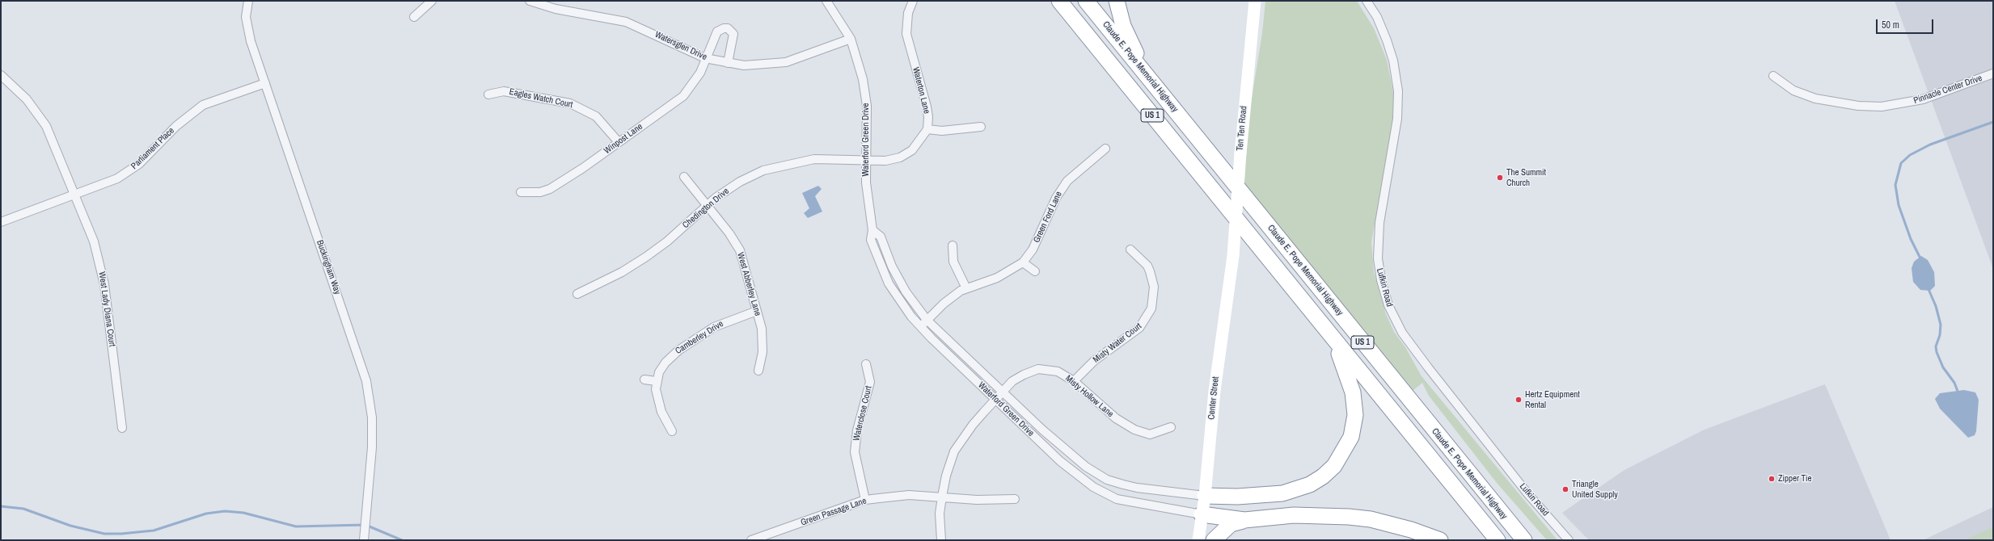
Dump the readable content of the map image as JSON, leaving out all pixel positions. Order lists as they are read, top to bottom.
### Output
{
  "streets": {
    "highway": ["Claude E. Pope Memorial Highway", "US 1"],
    "main road": ["Ten Ten Road", "Center Street"],
    "street": [
      "Watersglen Drive",
      "Pinnacle Center Drive",
      "Waterton Lane",
      "Eagles Watch Court",
      "Winpost Lane",
      "Waterford Green Drive",
      "Parliament Place",
      "Chedington Drive",
      "Green Ford Lane",
      "Buckingham Way",
      "West Abberley Lane",
      "Lufkin Road",
      "West Lady Diana Court",
      "Camberley Drive",
      "Misty Water Court",
      "Misty Hollow Lane",
      "Waterclose Court",
      "Green Passage Lane"
    ]
  },
  "crossings": [
    ["Watersglen Drive", "Winpost Lane"],
    ["Watersglen Drive", "Waterford Green Drive"],
    ["Eagles Watch Court", "Winpost Lane"],
    ["Ten Ten Road", "Center Street"],
    ["Waterford Green Drive", "Chedington Drive"],
    ["Waterford Green Drive", "Green Ford Lane"],
    ["Waterford Green Drive", "Misty Hollow Lane"],
    ["Waterford Green Drive", "Center Street"],
    ["Parliament Place", "Buckingham Way"],
    ["Parliament Place", "West Lady Diana Court"],
    ["Chedington Drive", "West Abberley Lane"],
    ["West Abberley Lane", "Camberley Drive"],
    ["Misty Water Court", "Misty Hollow Lane"],
    ["Misty Hollow Lane", "Green Passage Lane"],
    ["Waterclose Court", "Green Passage Lane"]
  ],
  "places": [
    "The Summit Church",
    "Hertz Equipment Rental",
    "Zipper Tie",
    "Triangle United Supply"
  ],
  "scale_bar": "50 m"
}
